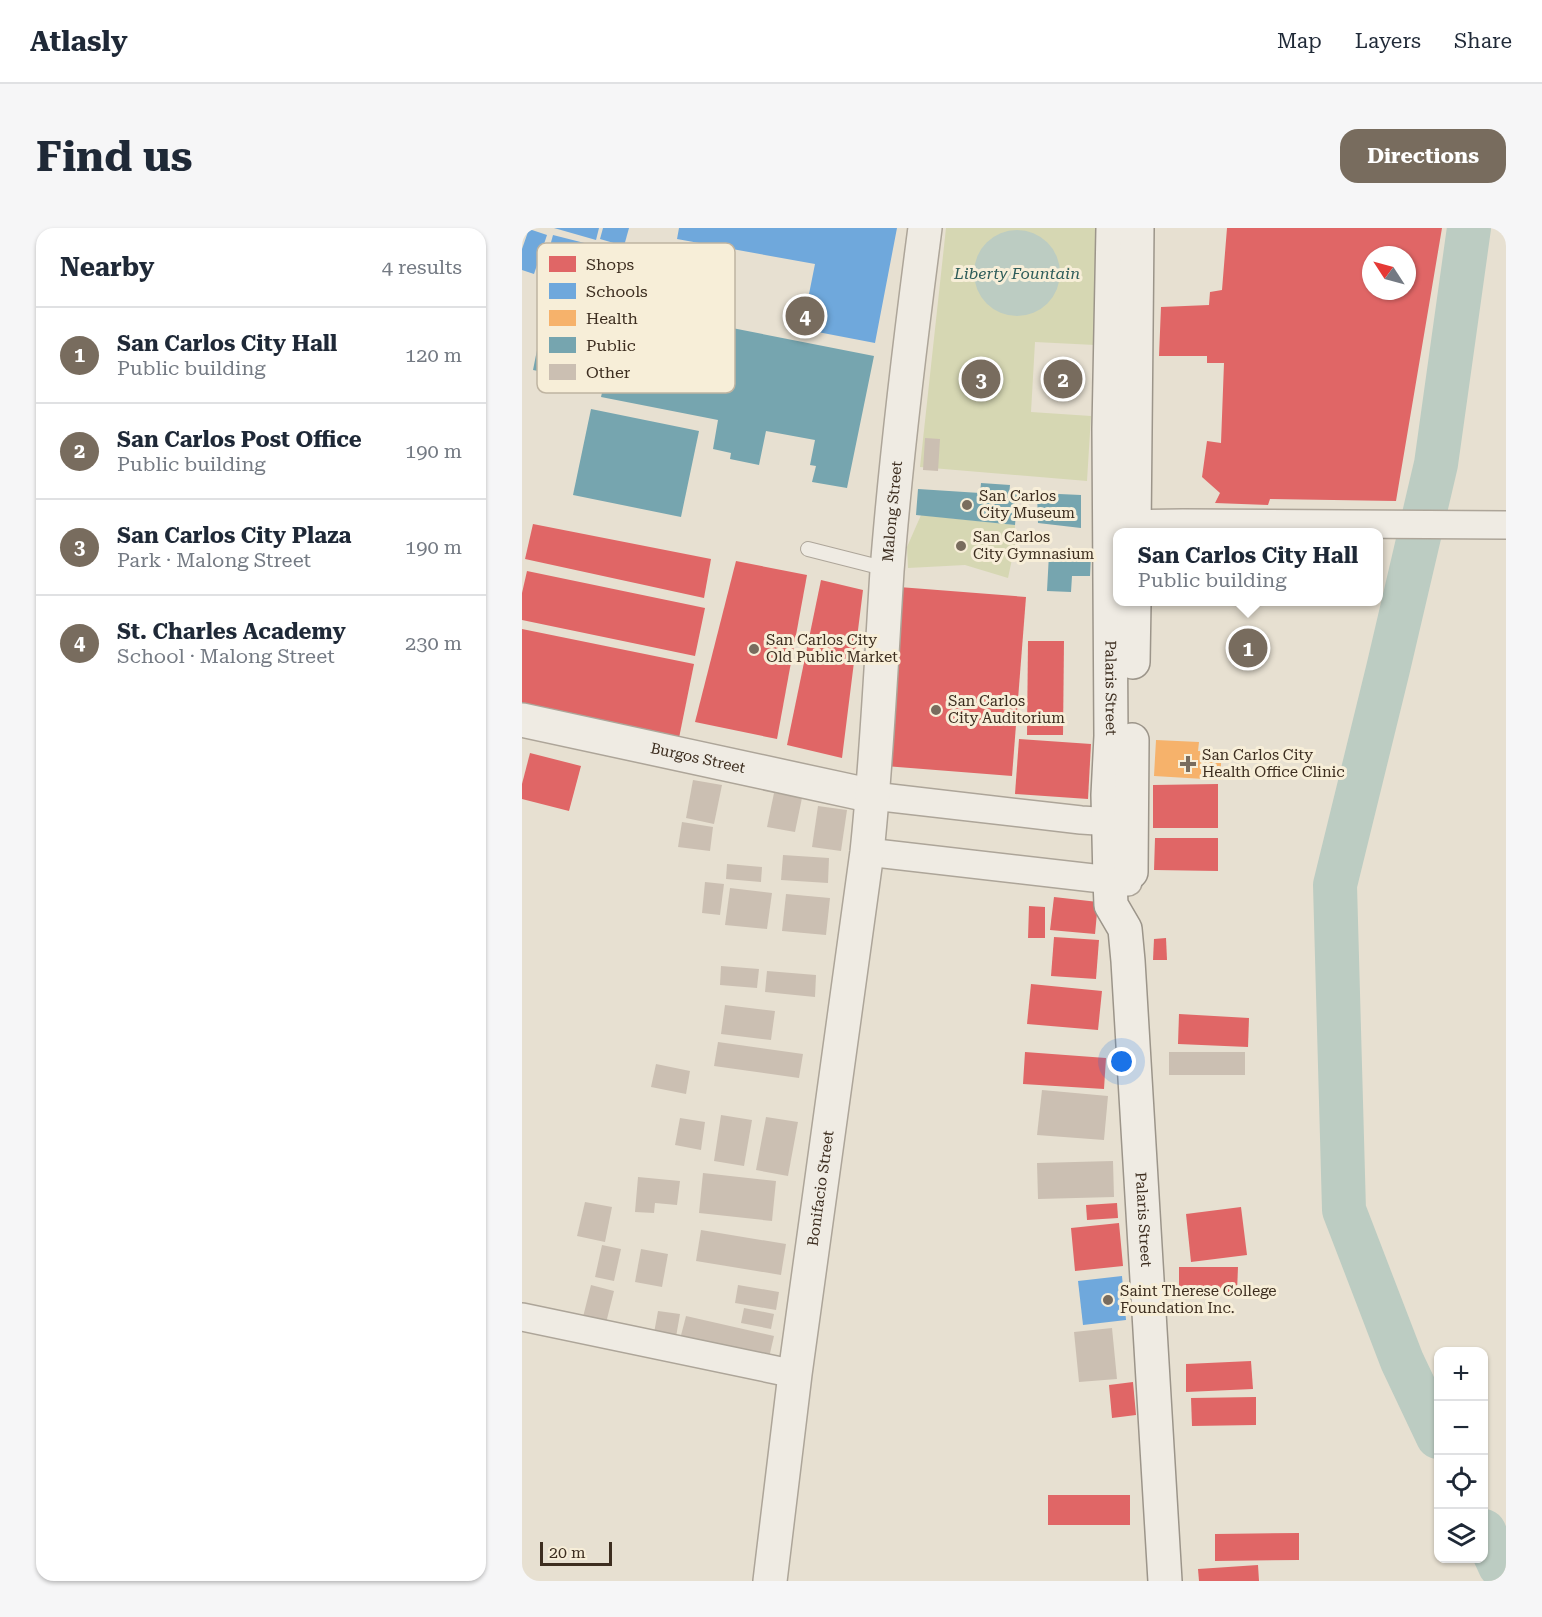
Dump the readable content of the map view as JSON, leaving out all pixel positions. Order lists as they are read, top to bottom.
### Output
{
  "streets": {
    "main road": [
      "Malong Street",
      "Palaris Street",
      "Burgos Street",
      "Bonifacio Street"
    ]
  },
  "crossings": [
    ["Malong Street", "Burgos Street"],
    ["Malong Street", "Bonifacio Street"],
    ["Burgos Street", "Bonifacio Street"]
  ],
  "water": ["Liberty Fountain"],
  "places": {
    "other": [
      "San Carlos City Museum",
      "San Carlos City Gymnasium",
      "San Carlos City Old Public Market",
      "San Carlos City Auditorium",
      "Saint Therese College Foundation Inc."
    ],
    "health": ["San Carlos City Health Office Clinic"]
  },
  "legend": [
    "Shops",
    "Schools",
    "Health",
    "Public",
    "Other"
  ],
  "scale_bar": "20 m",
  "north": "top left",
  "page": {
    "header": "Atlasly",
    "nav": ["Map", "Layers", "Share"],
    "buttons": "Directions",
    "title": "Find us",
    "heading": ["Nearby", "4 results"],
    "pins": [
      "4",
      "2",
      "3",
      "1"
    ],
    "list": [
      {
        "mark": "1",
        "name": "San Carlos City Hall",
        "note": "Public building",
        "value": "120 m"
      },
      {
        "mark": "2",
        "name": "San Carlos Post Office",
        "note": "Public building",
        "value": "190 m"
      },
      {
        "mark": "3",
        "name": "San Carlos City Plaza",
        "note": "Park · Malong Street",
        "value": "190 m"
      },
      {
        "mark": "4",
        "name": "St. Charles Academy",
        "note": "School · Malong Street",
        "value": "230 m"
      }
    ],
    "popup": ["San Carlos City Hall", "Public building"],
    "map_buttons": ["+", "−"],
    "scale": "20 m"
  }
}
